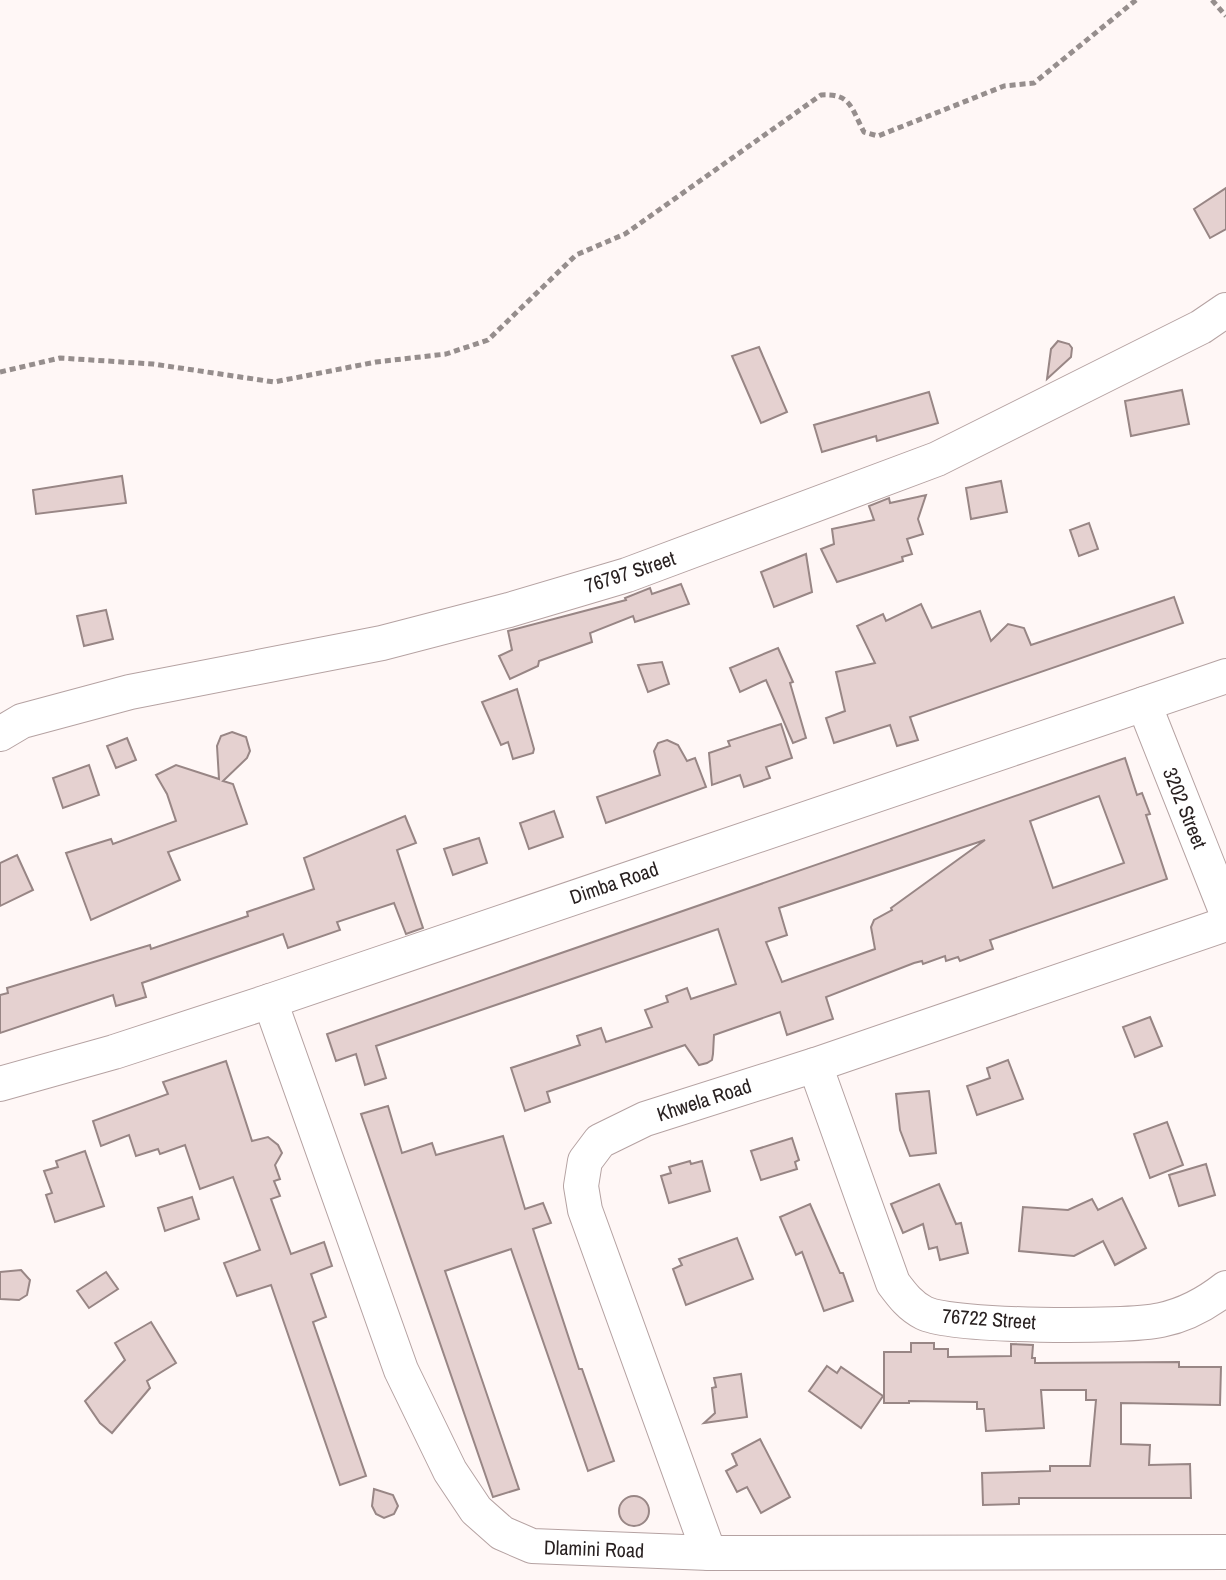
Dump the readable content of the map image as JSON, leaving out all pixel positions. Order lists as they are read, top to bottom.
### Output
{
  "streets": {
    "street": [
      "76797 Street",
      "3202 Street",
      "Dimba Road",
      "Khwela Road",
      "76722 Street",
      "Dlamini Road"
    ]
  },
  "crossings": [
    ["3202 Street", "Dimba Road"],
    ["Dimba Road", "Dlamini Road"],
    ["Khwela Road", "76722 Street"],
    ["Khwela Road", "Dlamini Road"]
  ]
}
